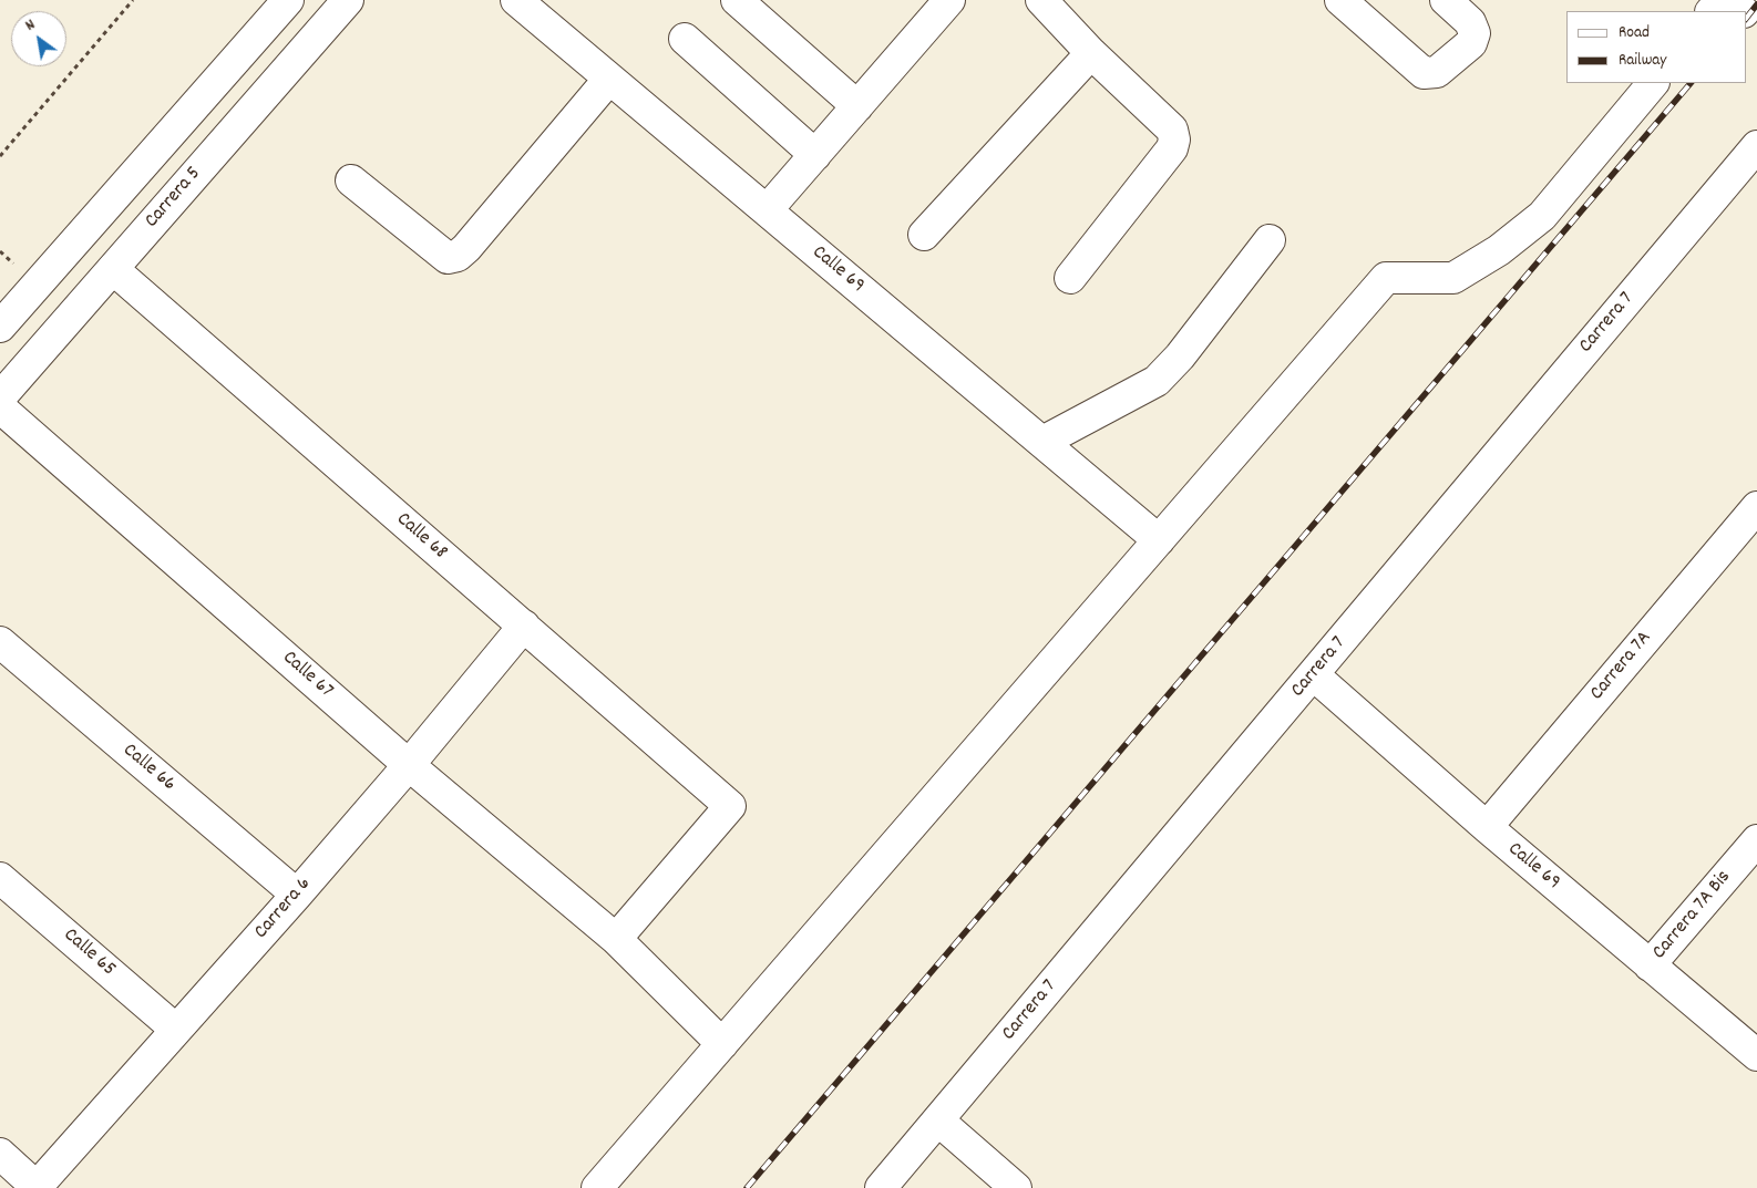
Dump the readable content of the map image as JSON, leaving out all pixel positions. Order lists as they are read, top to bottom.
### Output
{
  "streets": {
    "main road": [
      "Carrera 5",
      "Calle 69",
      "Carrera 7",
      "Calle 68",
      "Carrera 7A",
      "Calle 67",
      "Calle 66",
      "Carrera 6",
      "Carrera 7A Bis",
      "Calle 65"
    ]
  },
  "crossings": [
    ["Carrera 5", "Calle 68"],
    ["Calle 69", "Carrera 7"],
    ["Calle 69", "Carrera 7A"],
    ["Calle 69", "Carrera 7A Bis"],
    ["Calle 68", "Calle 67"],
    ["Calle 68", "Carrera 6"],
    ["Calle 67", "Carrera 6"],
    ["Calle 66", "Carrera 6"],
    ["Carrera 6", "Calle 65"]
  ],
  "legend": ["Road", "Railway"],
  "north": "top left"
}
